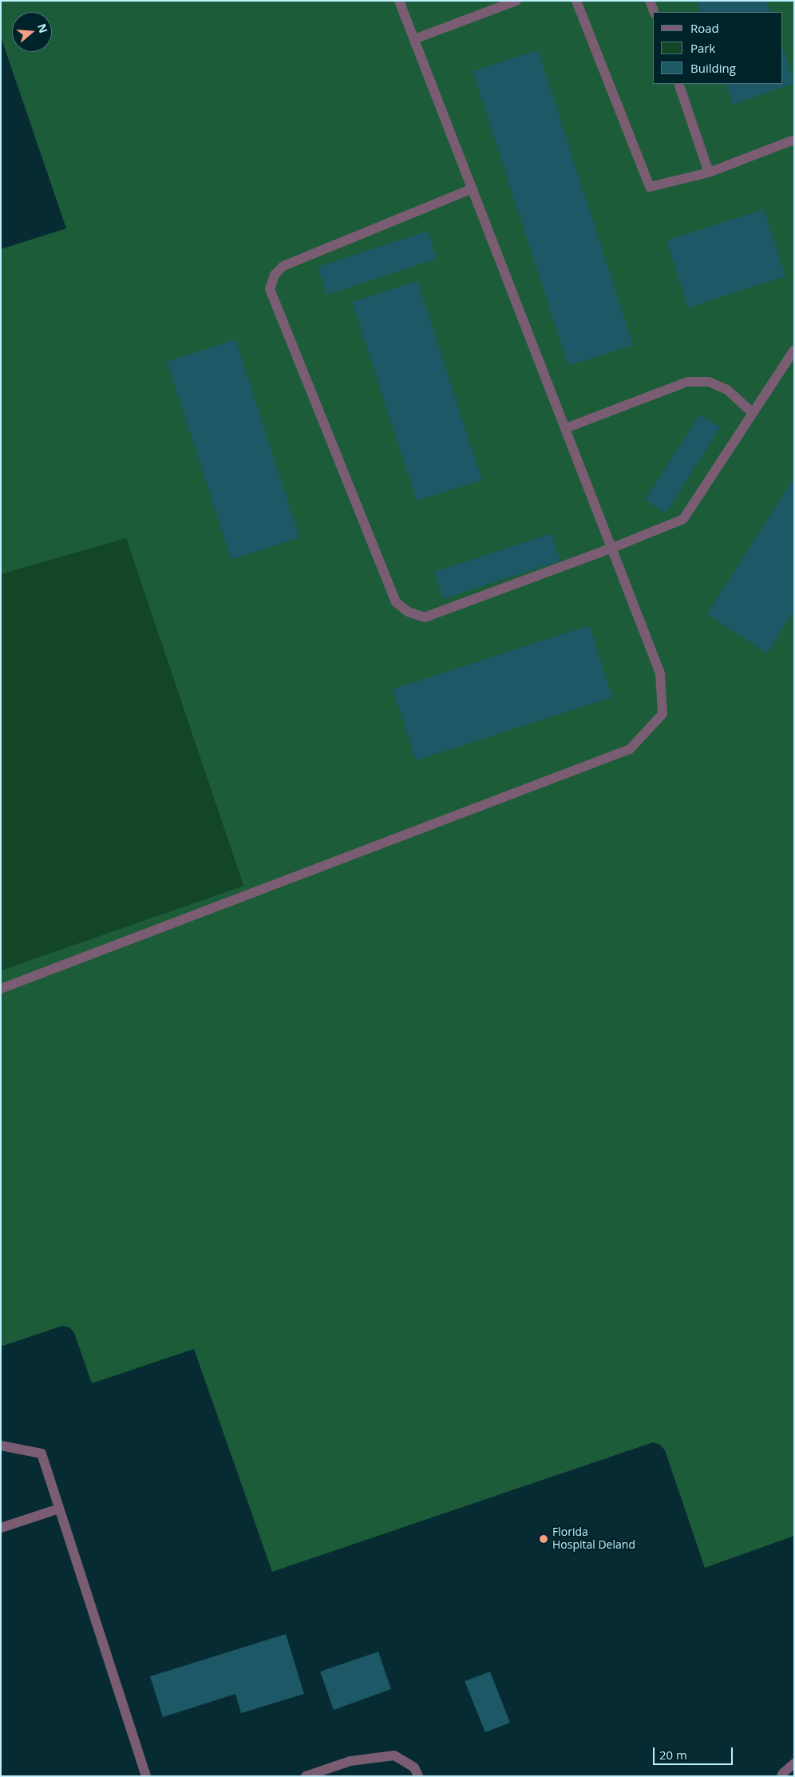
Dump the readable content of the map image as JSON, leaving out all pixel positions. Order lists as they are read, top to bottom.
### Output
{
  "places": ["Florida Hospital Deland"],
  "legend": ["Road", "Park", "Building"],
  "scale_bar": "20 m",
  "north": "right"
}
